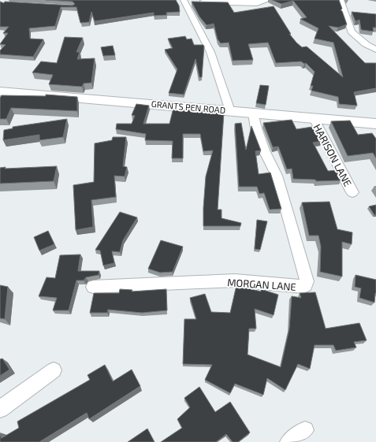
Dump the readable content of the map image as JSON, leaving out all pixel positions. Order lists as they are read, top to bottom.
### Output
{
  "streets": {
    "main road": ["GRANTS PEN ROAD"],
    "street": ["HARISON LANE", "MORGAN LANE"]
  },
  "crossings": [
    ["GRANTS PEN ROAD", "HARISON LANE"],
    ["GRANTS PEN ROAD", "MORGAN LANE"]
  ]
}
